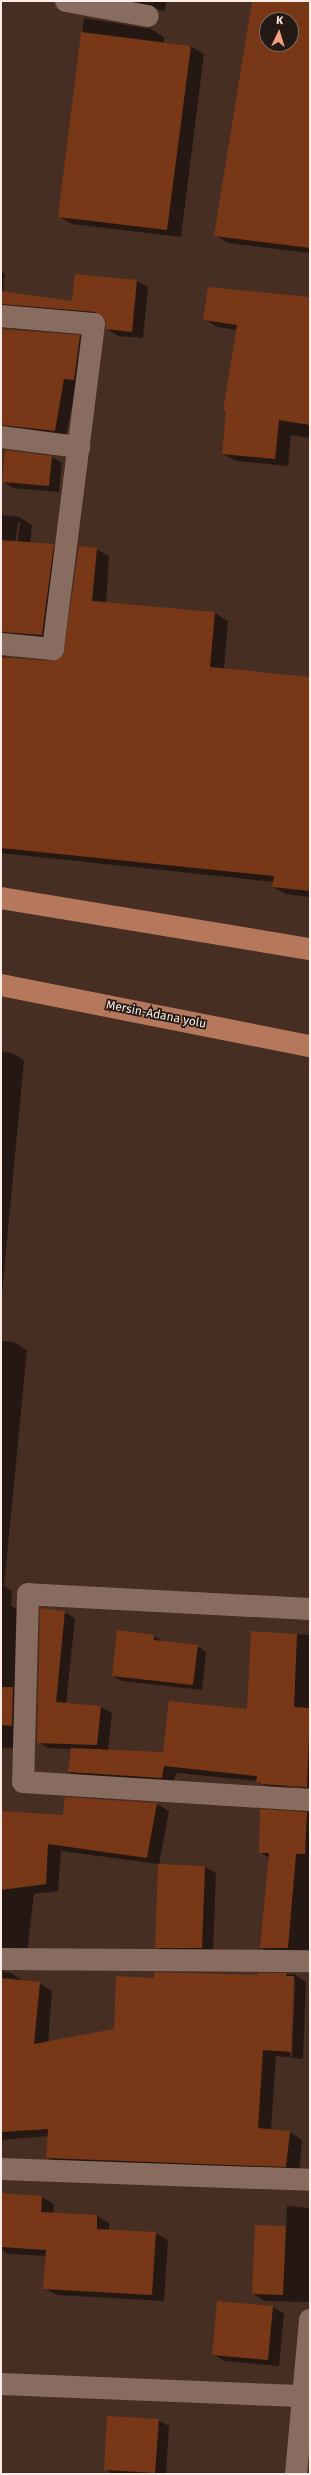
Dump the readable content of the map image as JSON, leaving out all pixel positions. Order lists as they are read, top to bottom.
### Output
{
  "streets": {
    "highway": ["Mersin-Adana yolu"]
  },
  "north": "top"
}
